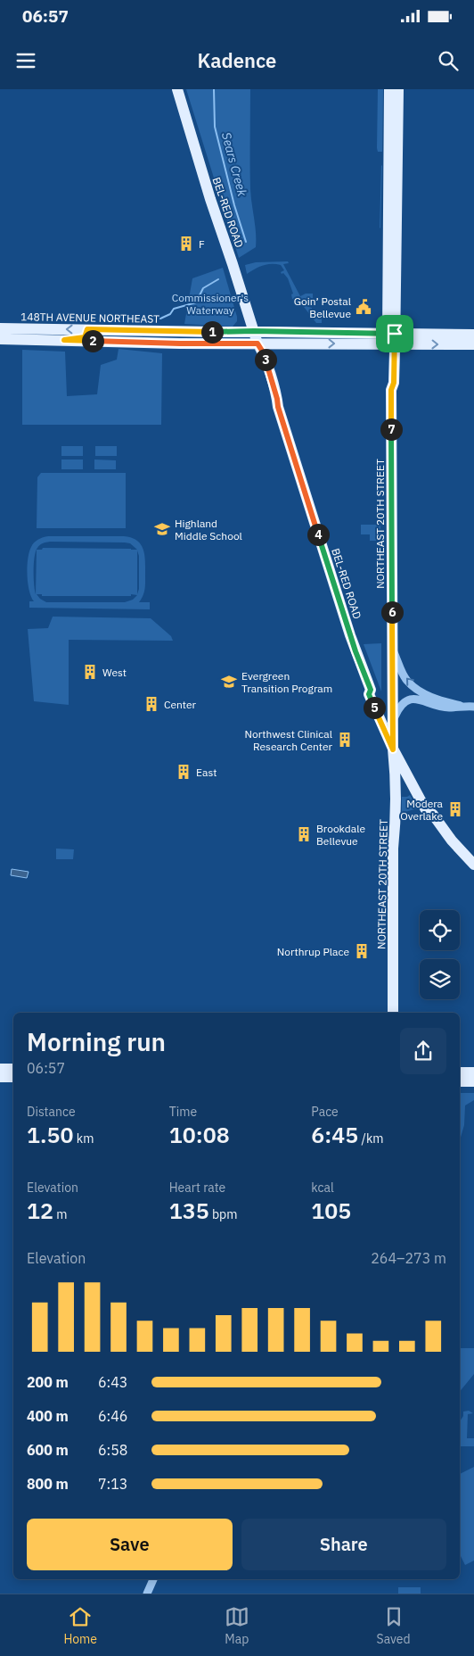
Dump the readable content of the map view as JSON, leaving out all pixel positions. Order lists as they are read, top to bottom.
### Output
{
  "streets": {
    "main road": ["BEL-RED ROAD", "148TH AVENUE NORTHEAST", "NORTHEAST 20TH STREET"]
  },
  "crossings": [
    ["BEL-RED ROAD", "148TH AVENUE NORTHEAST"],
    ["BEL-RED ROAD", "NORTHEAST 20TH STREET"],
    ["148TH AVENUE NORTHEAST", "NORTHEAST 20TH STREET"]
  ],
  "water": ["Sears Creek"],
  "parks": ["Commissioner's Waterway"],
  "places": {
    "building": [
      "F",
      "West",
      "Center",
      "Northwest Clinical Research Center",
      "East",
      "Modera Overlake",
      "Brookdale Bellevue",
      "Northrup Place"
    ],
    "public building": ["Goin’ Postal Bellevue"],
    "school or university": ["Highland Middle School", "Evergreen Transition Program"]
  },
  "page": {
    "status": "06:57",
    "header": "Kadence",
    "pins": [
      "1",
      "2",
      "3",
      "7",
      "4",
      "6",
      "5"
    ],
    "heading": ["Morning run", "06:57"],
    "stats": [
      ["Distance", "1.50 km"],
      ["Time", "10:08"],
      ["Pace", "6:45 /km"],
      ["Elevation", "12 m"],
      ["Heart rate", "135 bpm"],
      ["kcal", "105"]
    ],
    "chart": ["Elevation", "264–273 m"],
    "list": [
      {
        "name": "200 m",
        "note": "6:43"
      },
      {
        "name": "400 m",
        "note": "6:46"
      },
      {
        "name": "600 m",
        "note": "6:58"
      },
      {
        "name": "800 m",
        "note": "7:13"
      }
    ],
    "buttons": ["Save", "Share"],
    "tabs": ["Home", "Map", "Saved"]
  }
}
